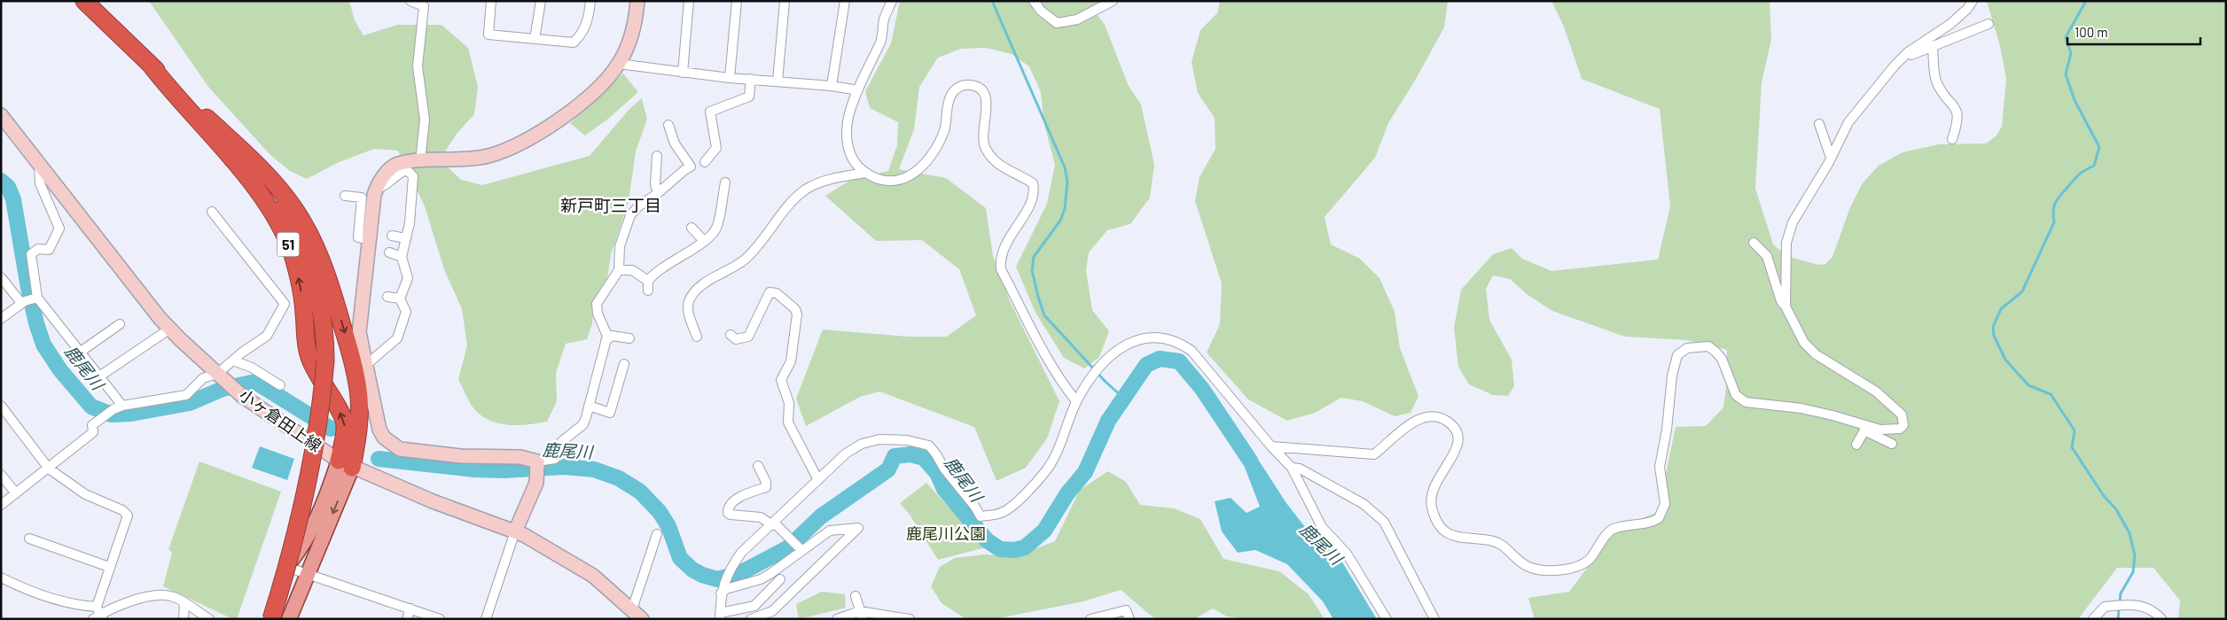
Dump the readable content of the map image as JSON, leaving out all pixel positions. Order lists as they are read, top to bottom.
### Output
{
  "streets": {
    "highway": ["51"],
    "street": ["小ヶ倉田上線"]
  },
  "crossings": [
    ["51", "小ヶ倉田上線"]
  ],
  "districts": ["新戸町三丁目"],
  "water": ["鹿尾川"],
  "parks": ["鹿尾川公園"],
  "scale_bar": "100 m"
}
